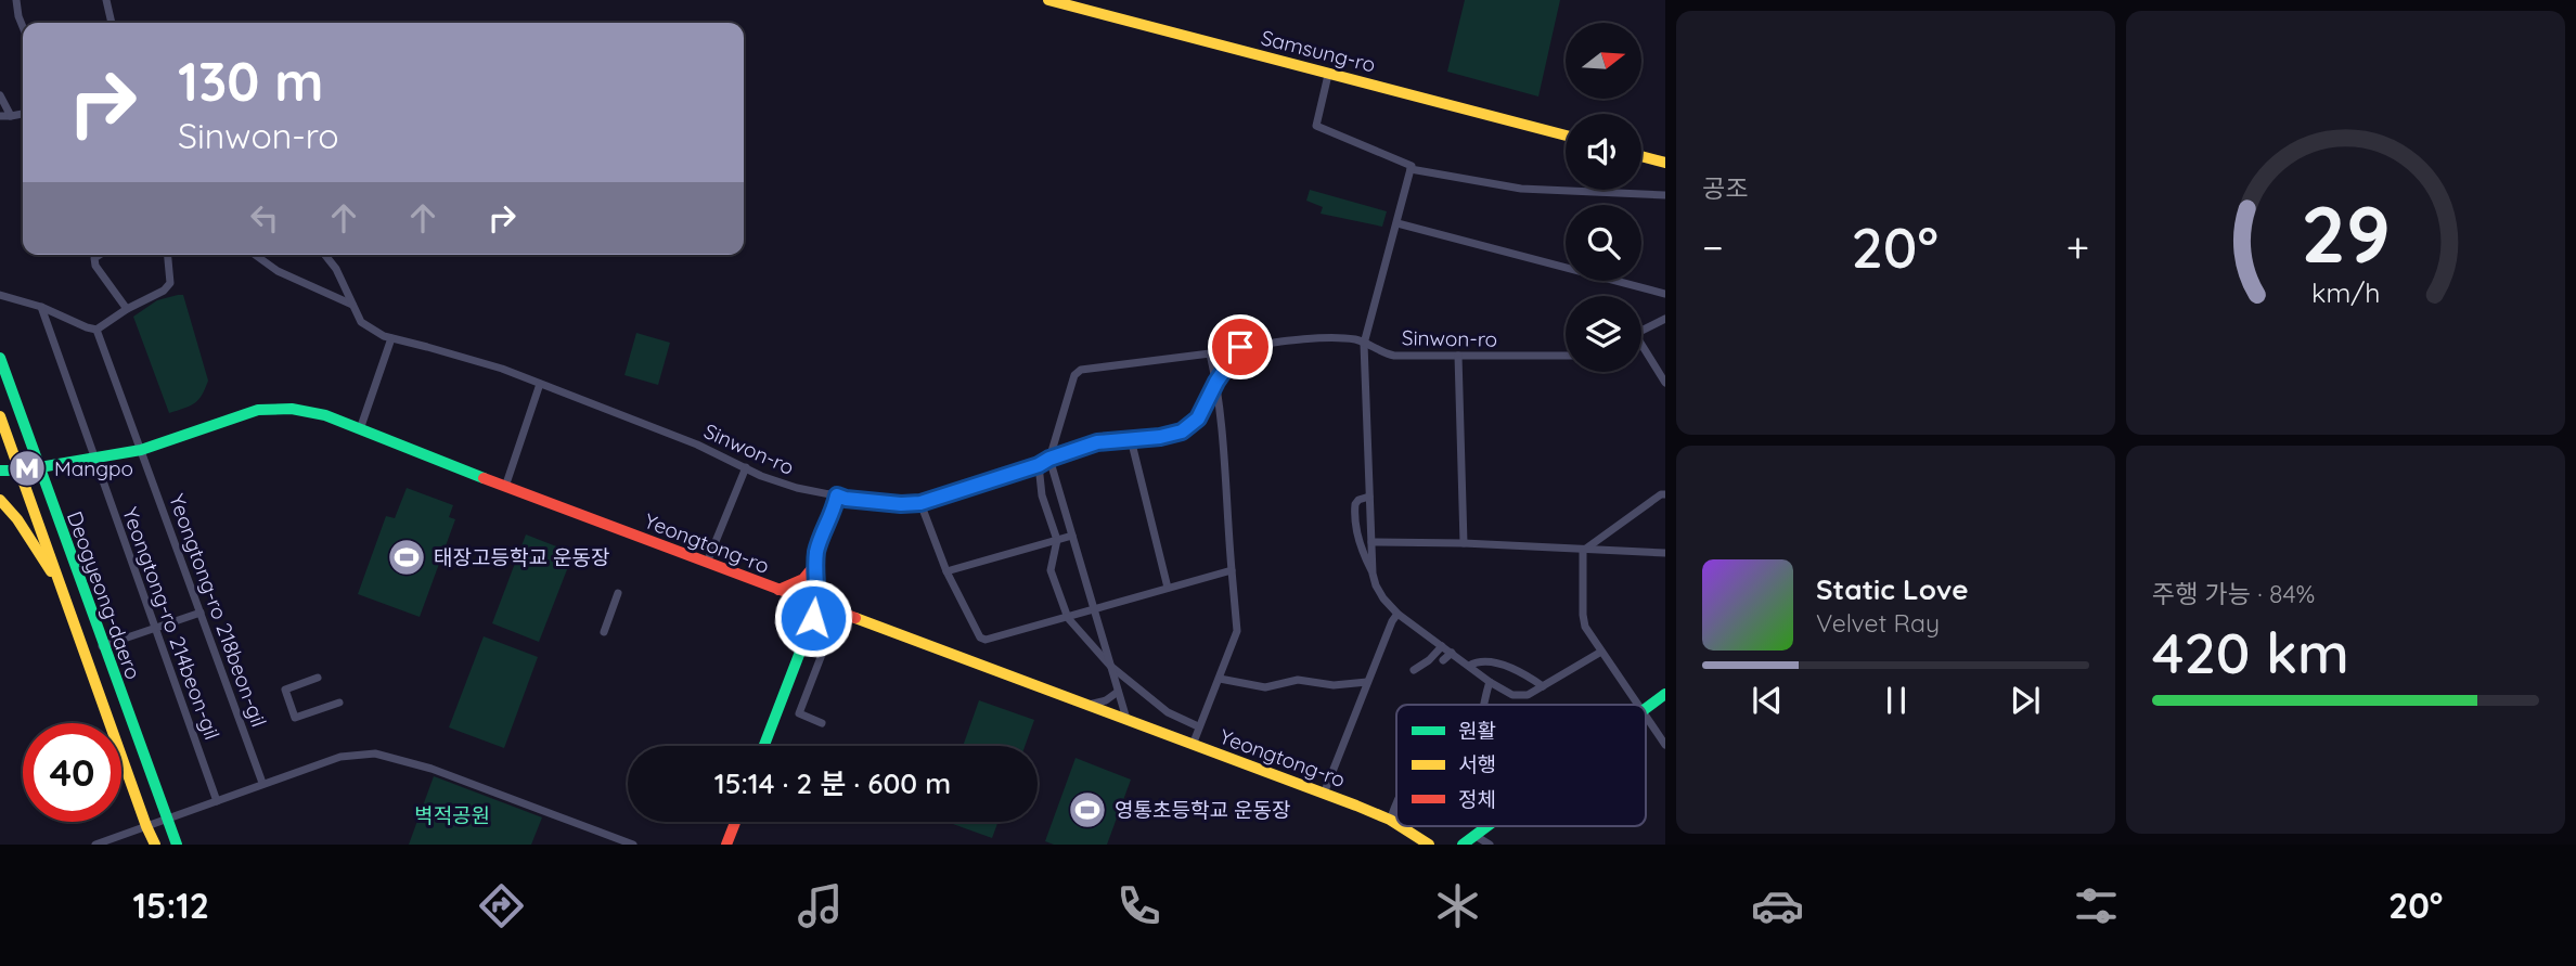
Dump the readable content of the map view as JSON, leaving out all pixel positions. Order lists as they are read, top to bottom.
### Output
{
  "streets": {
    "street": [
      "Samsung-ro",
      "Sinwon-ro",
      "Yeongtong-ro",
      "Deogyeong-daero",
      "Yeongtong-ro 218beon-gil",
      "Yeongtong-ro 214beon-gil"
    ]
  },
  "crossings": [
    ["Yeongtong-ro", "Deogyeong-daero"],
    ["Yeongtong-ro", "Yeongtong-ro 218beon-gil"],
    ["Yeongtong-ro", "Yeongtong-ro 214beon-gil"]
  ],
  "parks": ["벽적공원"],
  "places": {
    "metro station": ["Mangpo"],
    "sports": ["태장고등학교 운동장", "영통초등학교 운동장"]
  },
  "legend": ["원활", "서행", "정체"],
  "north": "right",
  "page": {
    "tile": [
      "공조",
      ["주행 가능 · 84%", "420 km"]
    ],
    "turn": ["130 m", "Sinwon-ro"],
    "heat": ["−", "20°", "+"],
    "song": ["Static Love", "Velvet Ray"],
    "limit": "40",
    "trip": "15:14 · 2 분 · 600 m",
    "tabs": ["15:12", "20°"],
    "gauge": ["29", "km/h"]
  }
}
